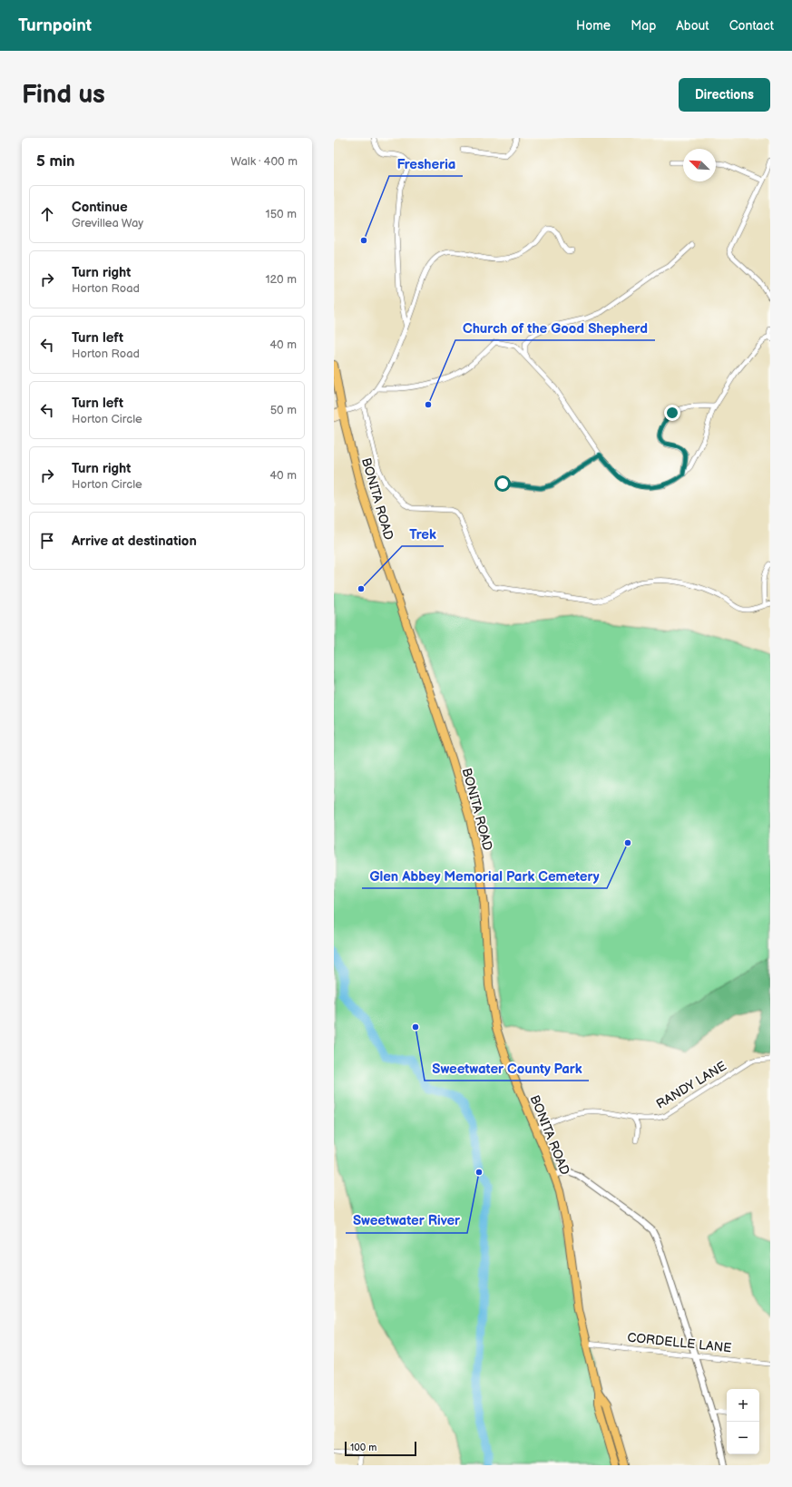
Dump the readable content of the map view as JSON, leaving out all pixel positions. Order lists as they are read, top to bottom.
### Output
{
  "streets": {
    "main road": ["BONITA ROAD"],
    "street": ["RANDY LANE", "CORDELLE LANE"]
  },
  "crossings": [
    ["BONITA ROAD", "RANDY LANE"],
    ["BONITA ROAD", "CORDELLE LANE"]
  ],
  "places": [
    "Fresheria",
    "Church of the Good Shepherd",
    "Trek",
    "Glen Abbey Memorial Park Cemetery",
    "Sweetwater County Park",
    "Sweetwater River"
  ],
  "scale_bar": "100 m",
  "north": "top left",
  "page": {
    "header": "Turnpoint",
    "nav": [
      "Home",
      "Map",
      "About",
      "Contact"
    ],
    "buttons": "Directions",
    "title": "Find us",
    "heading": ["5 min", "Walk · 400 m"],
    "list": [
      ["Continue", "Grevillea Way", "150 m"],
      ["Turn right", "Horton Road", "120 m"],
      ["Turn left", "Horton Road", "40 m"],
      ["Turn left", "Horton Circle", "50 m"],
      ["Turn right", "Horton Circle", "40 m"],
      "Arrive at destination"
    ],
    "map_buttons": ["+", "−"],
    "scale": "100 m"
  }
}
